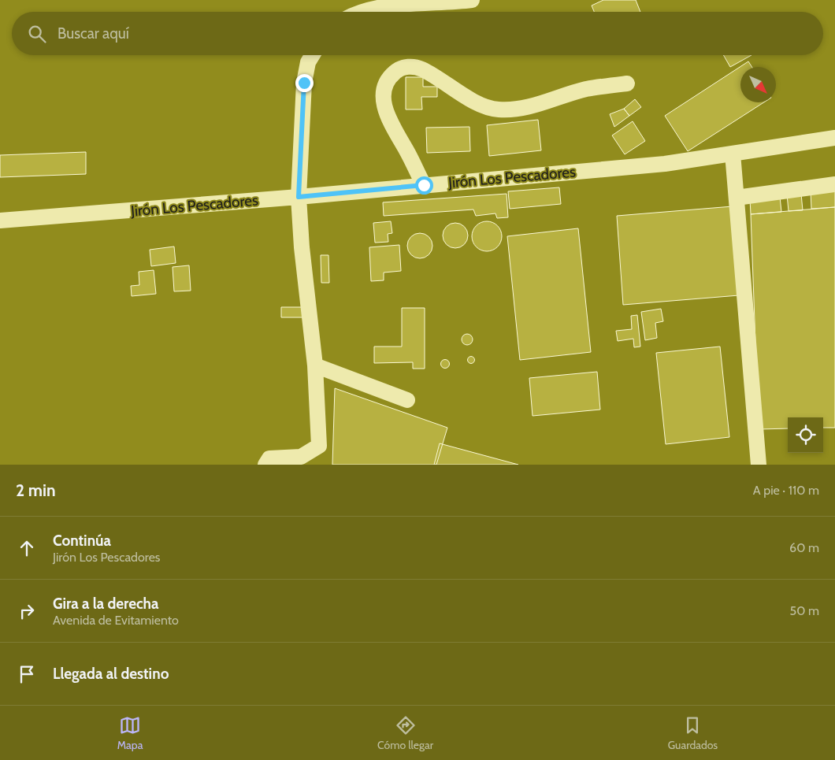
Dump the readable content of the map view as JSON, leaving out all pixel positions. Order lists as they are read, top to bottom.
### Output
{
  "streets": {
    "street": ["Jirón Los Pescadores"]
  },
  "north": "bottom right",
  "page": {
    "search": "Buscar aquí",
    "heading": ["2 min", "A pie · 110 m"],
    "list": [
      ["Continúa", "Jirón Los Pescadores", "60 m"],
      ["Gira a la derecha", "Avenida de Evitamiento", "50 m"],
      "Llegada al destino"
    ],
    "nav": ["Mapa", "Cómo llegar", "Guardados"]
  }
}
